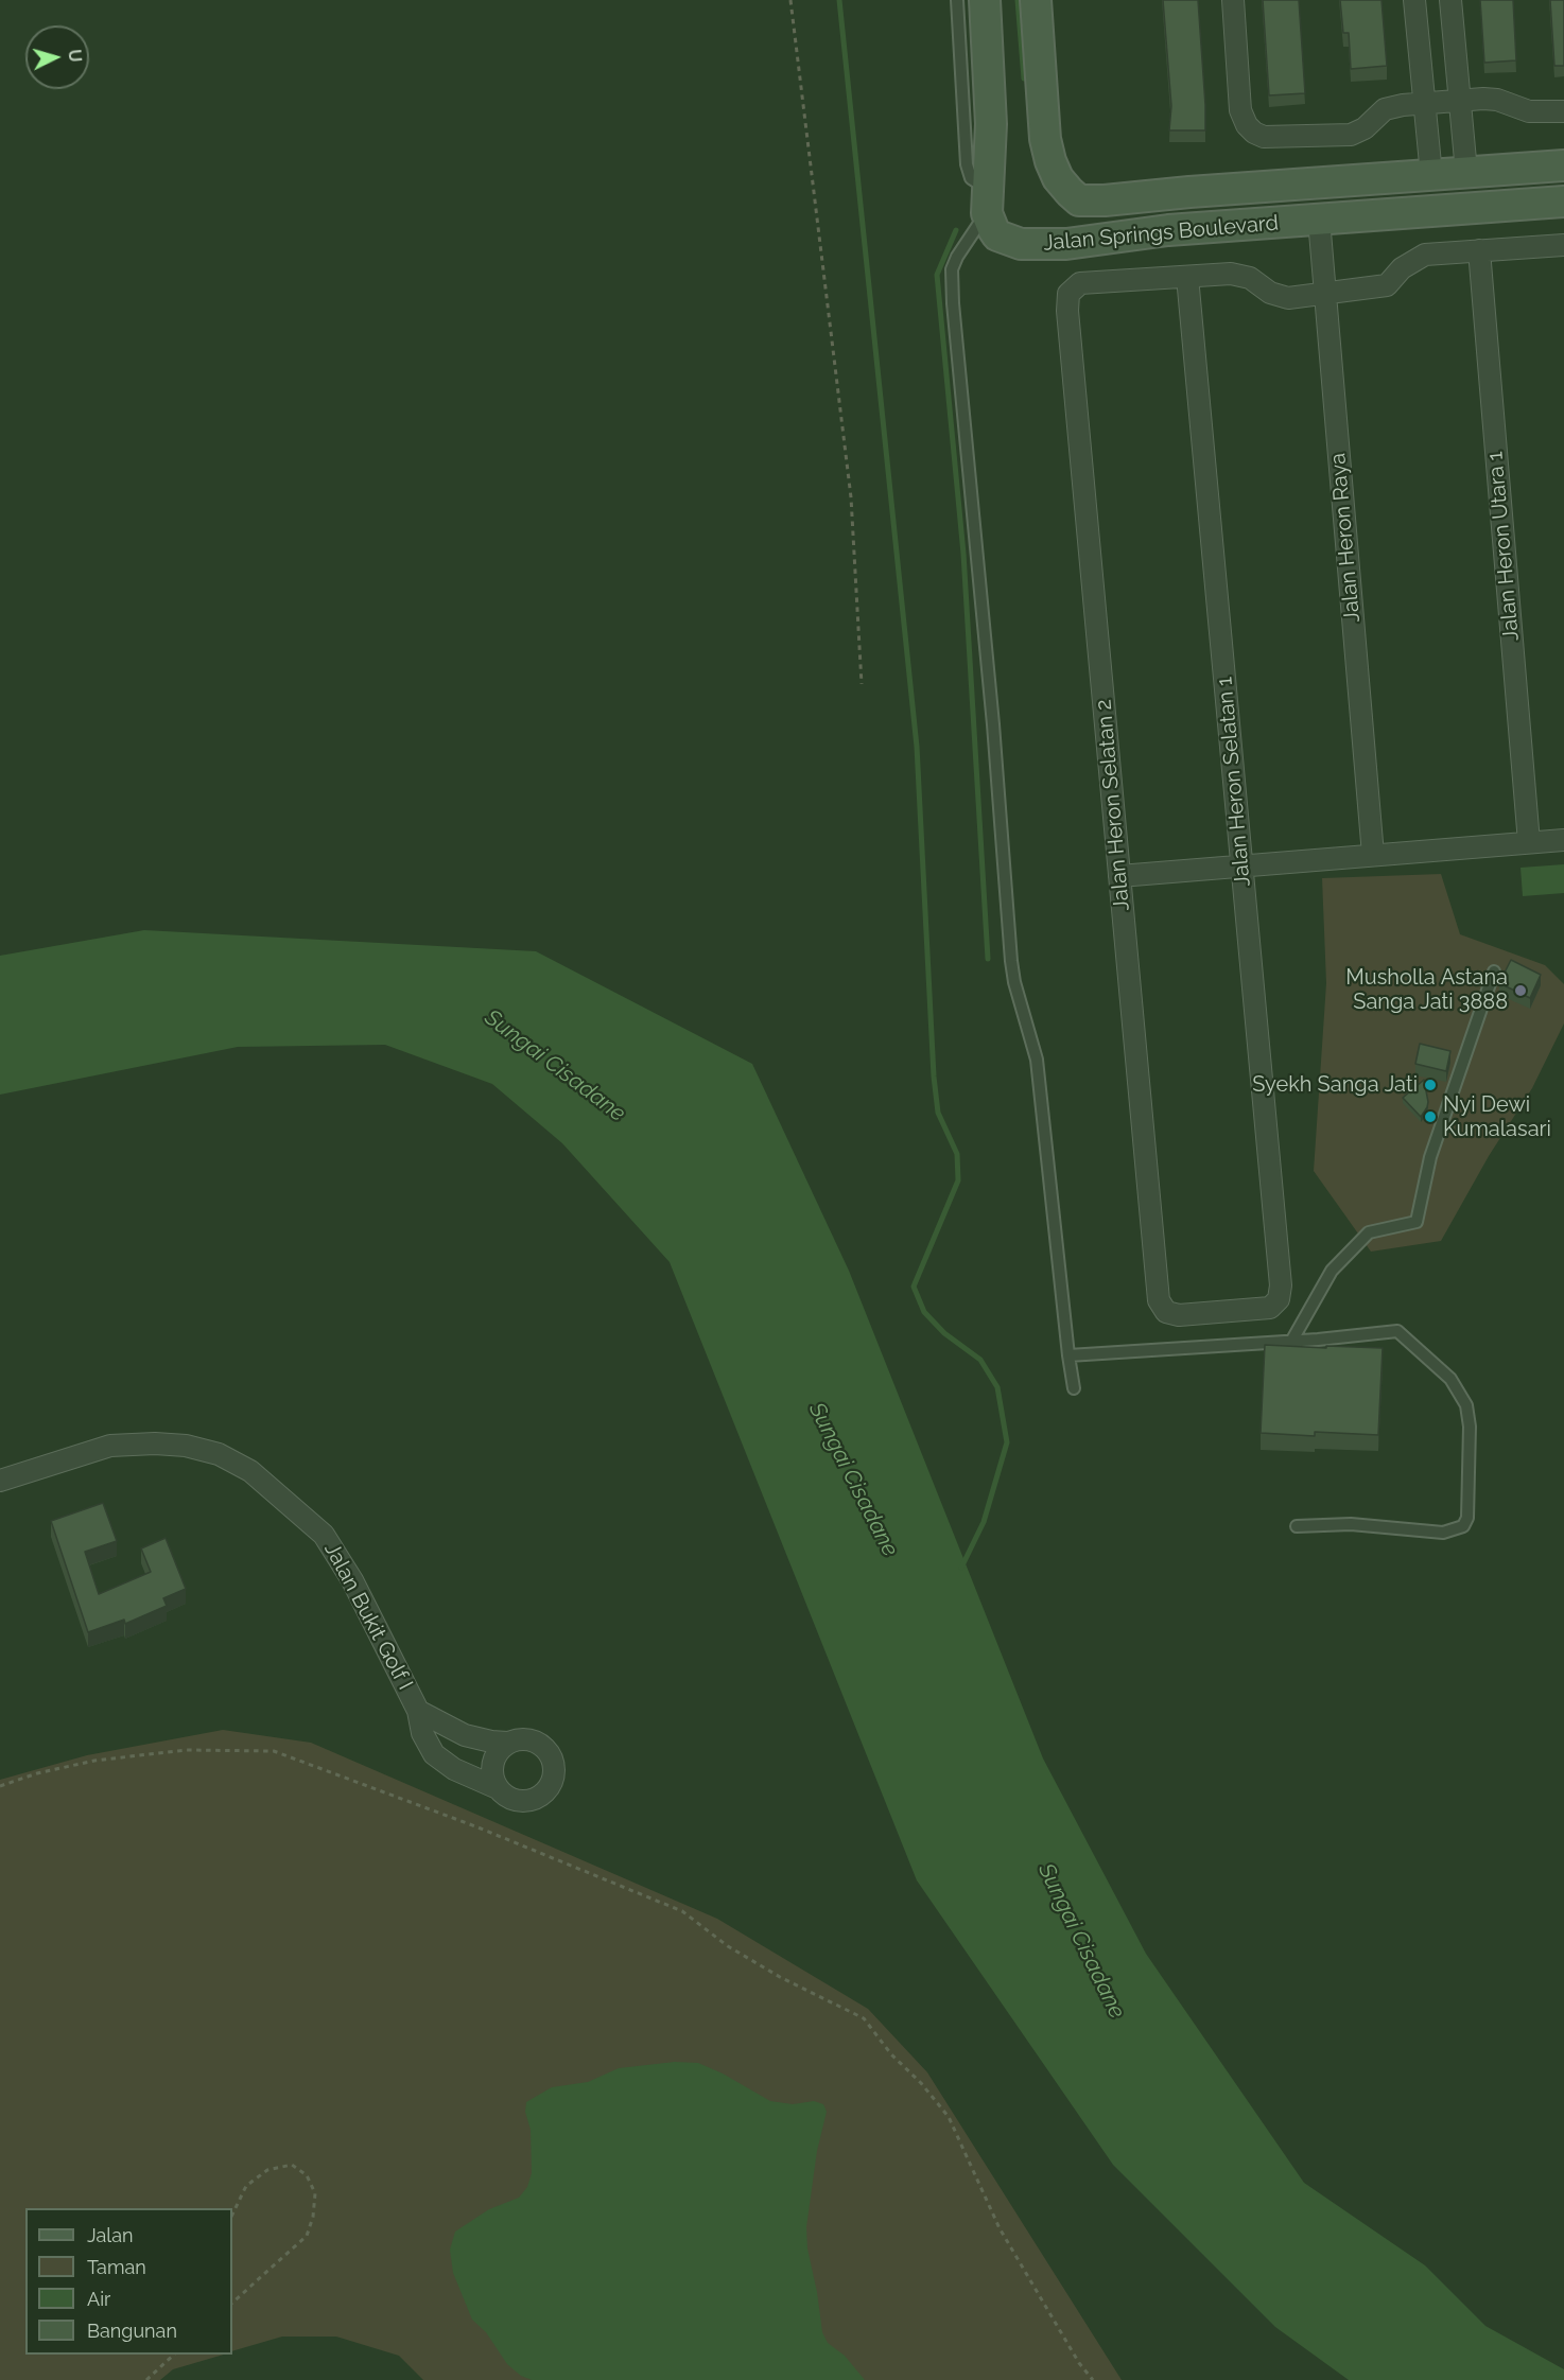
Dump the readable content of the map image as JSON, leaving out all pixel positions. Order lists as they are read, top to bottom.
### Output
{
  "streets": {
    "main road": ["Jalan Springs Boulevard"],
    "street": [
      "Jalan Heron Raya",
      "Jalan Heron Utara 1",
      "Jalan Heron Selatan 1",
      "Jalan Heron Selatan 2",
      "Jalan Bukit Golf I"
    ]
  },
  "crossings": [
    ["Jalan Springs Boulevard", "Jalan Heron Raya"],
    ["Jalan Heron Selatan 1", "Jalan Heron Selatan 2"]
  ],
  "water": ["Sungai Cisadane"],
  "places": ["Musholla Astana Sanga Jati 3888", "Syekh Sanga Jati", "Nyi Dewi Kumalasari"],
  "legend": [
    "Jalan",
    "Taman",
    "Air",
    "Bangunan"
  ],
  "north": "right"
}
